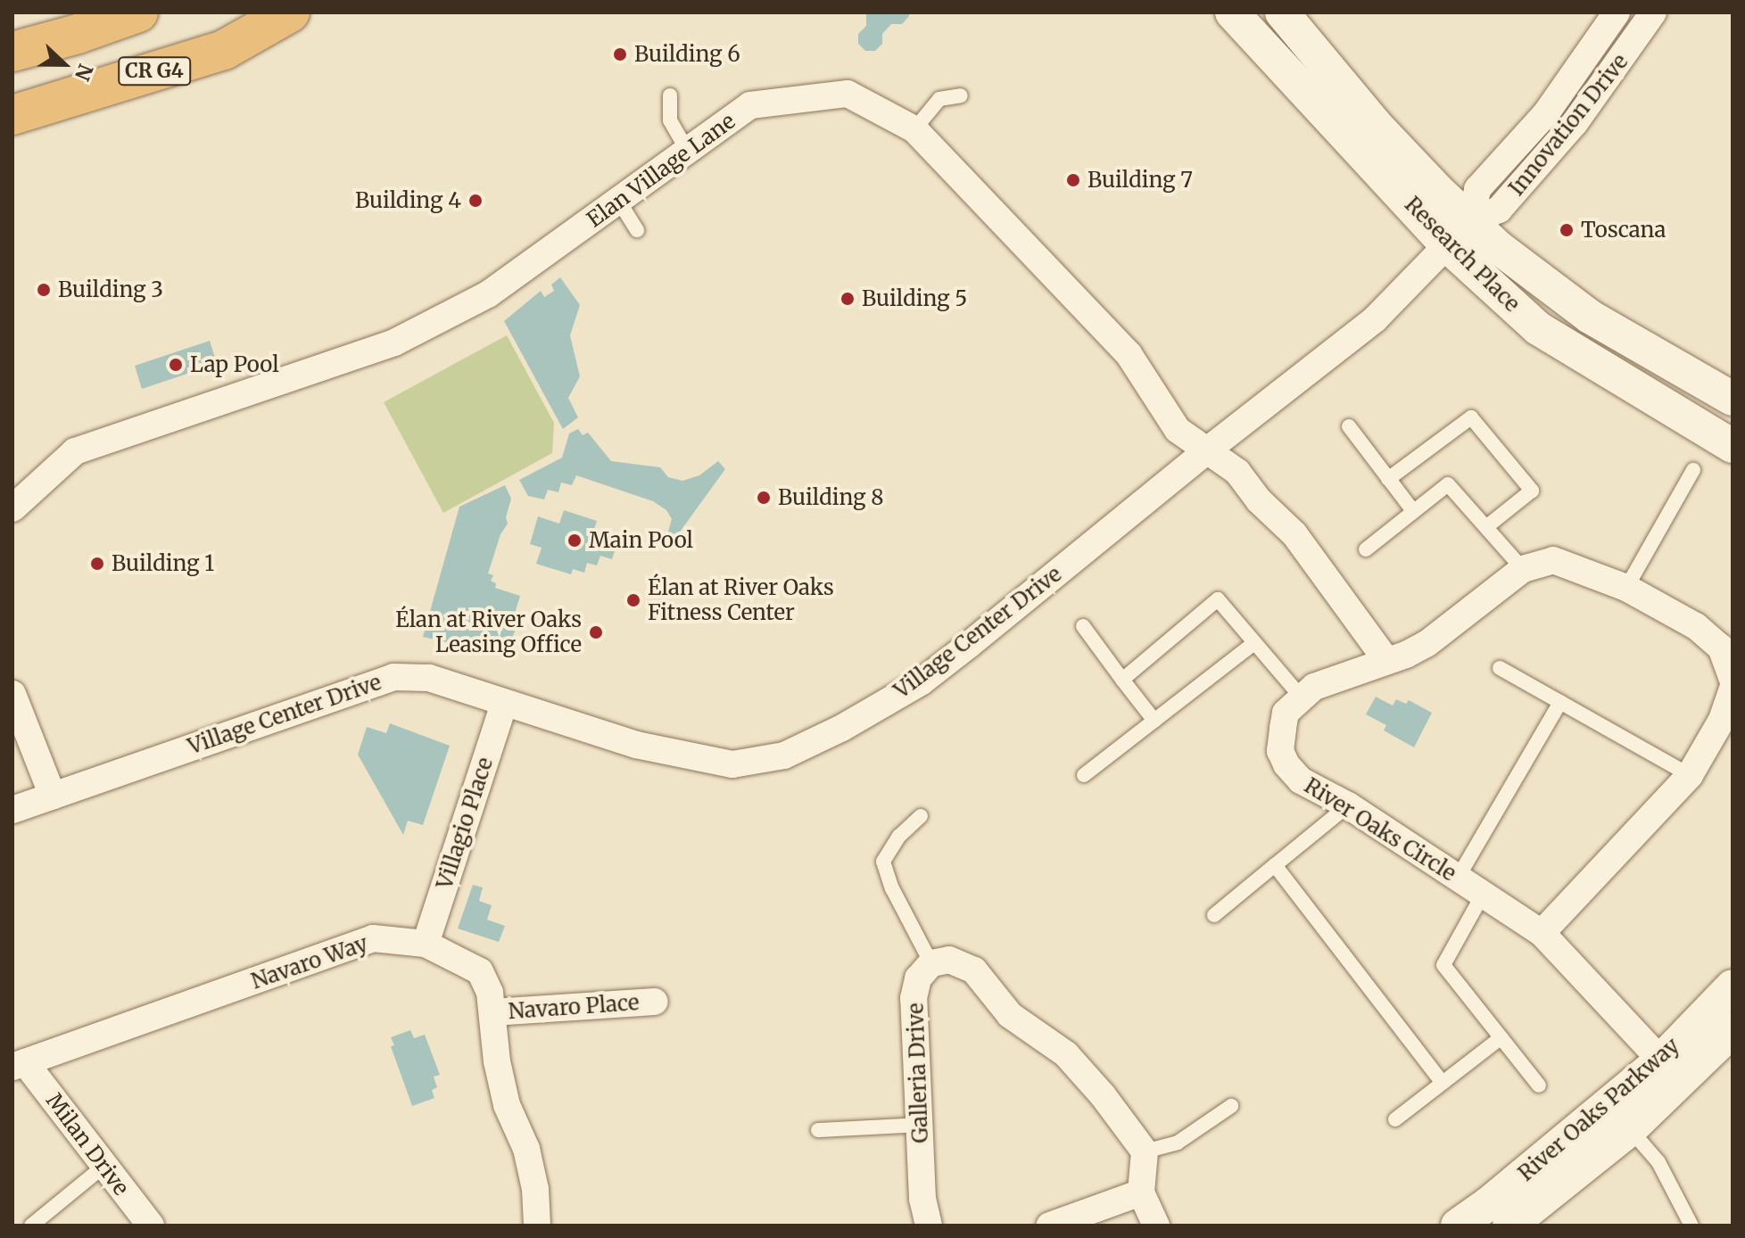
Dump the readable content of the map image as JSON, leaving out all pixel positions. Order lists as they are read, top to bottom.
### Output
{
  "streets": {
    "highway": ["CR G4"],
    "street": [
      "Innovation Drive",
      "Elan Village Lane",
      "Research Place",
      "Village Center Drive",
      "Villagio Place",
      "River Oaks Circle",
      "Navaro Way",
      "Navaro Place",
      "Galleria Drive",
      "River Oaks Parkway",
      "Milan Drive"
    ]
  },
  "crossings": [
    ["Innovation Drive", "Research Place"],
    ["Innovation Drive", "Village Center Drive"],
    ["Elan Village Lane", "Village Center Drive"],
    ["Elan Village Lane", "River Oaks Circle"],
    ["Research Place", "Village Center Drive"],
    ["Village Center Drive", "Villagio Place"],
    ["Villagio Place", "Navaro Way"],
    ["River Oaks Circle", "River Oaks Parkway"],
    ["Navaro Way", "Navaro Place"],
    ["Navaro Way", "Milan Drive"]
  ],
  "places": [
    "Building 6",
    "Building 7",
    "Building 4",
    "Toscana",
    "Building 3",
    "Building 5",
    "Lap Pool",
    "Building 8",
    "Main Pool",
    "Building 1",
    "Élan at River Oaks Fitness Center",
    "Élan at River Oaks Leasing Office"
  ],
  "north": "right"
}
